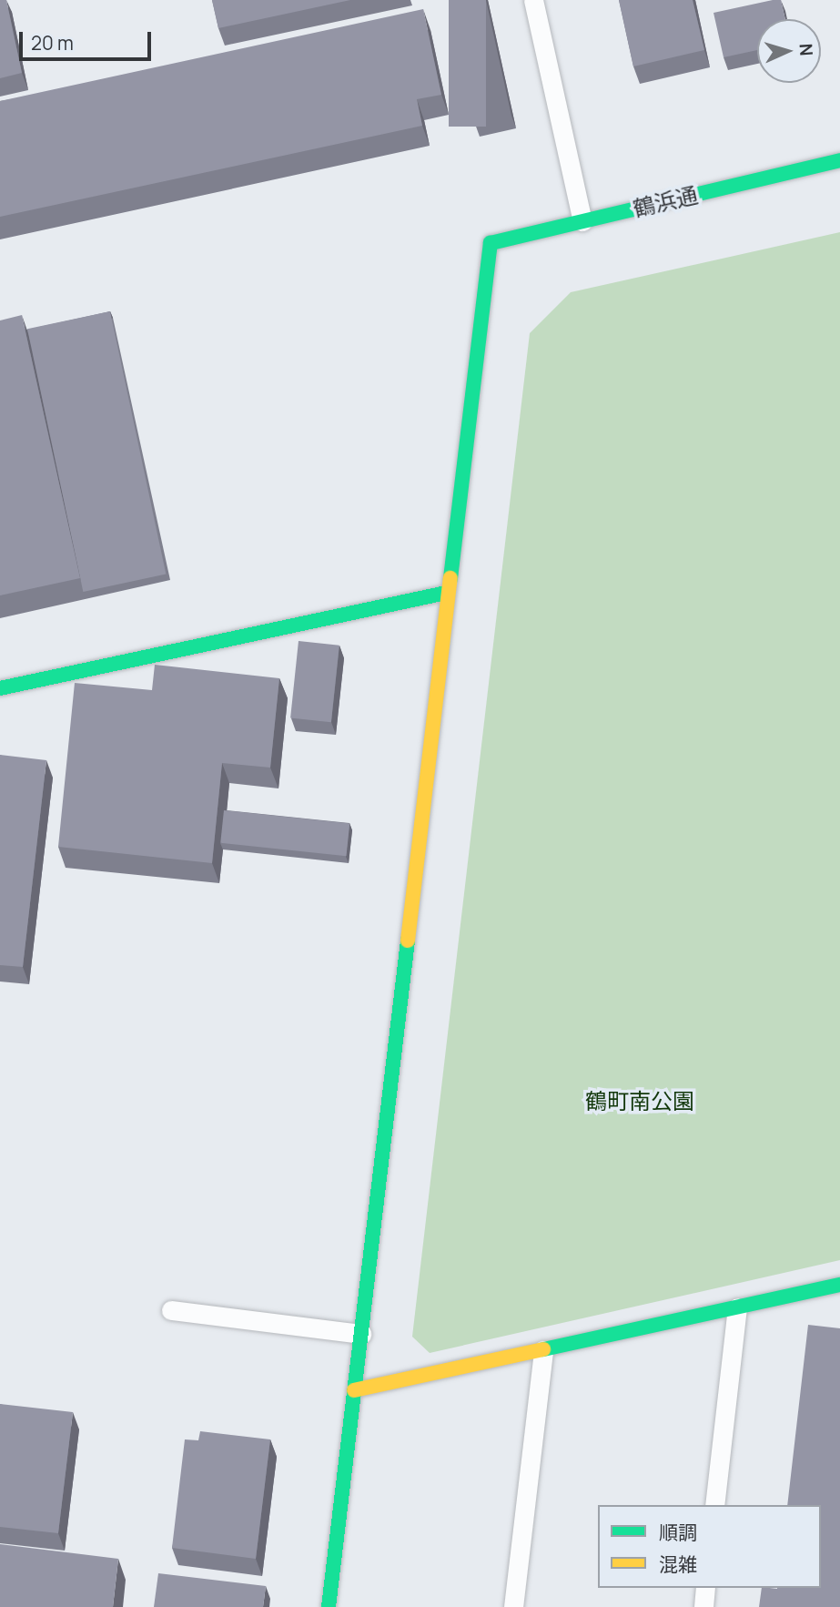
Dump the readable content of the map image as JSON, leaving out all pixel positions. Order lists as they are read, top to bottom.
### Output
{
  "streets": {
    "street": ["鶴浜通"]
  },
  "parks": ["鶴町南公園"],
  "legend": ["順調", "混雑"],
  "scale_bar": "20 m",
  "north": "right"
}
